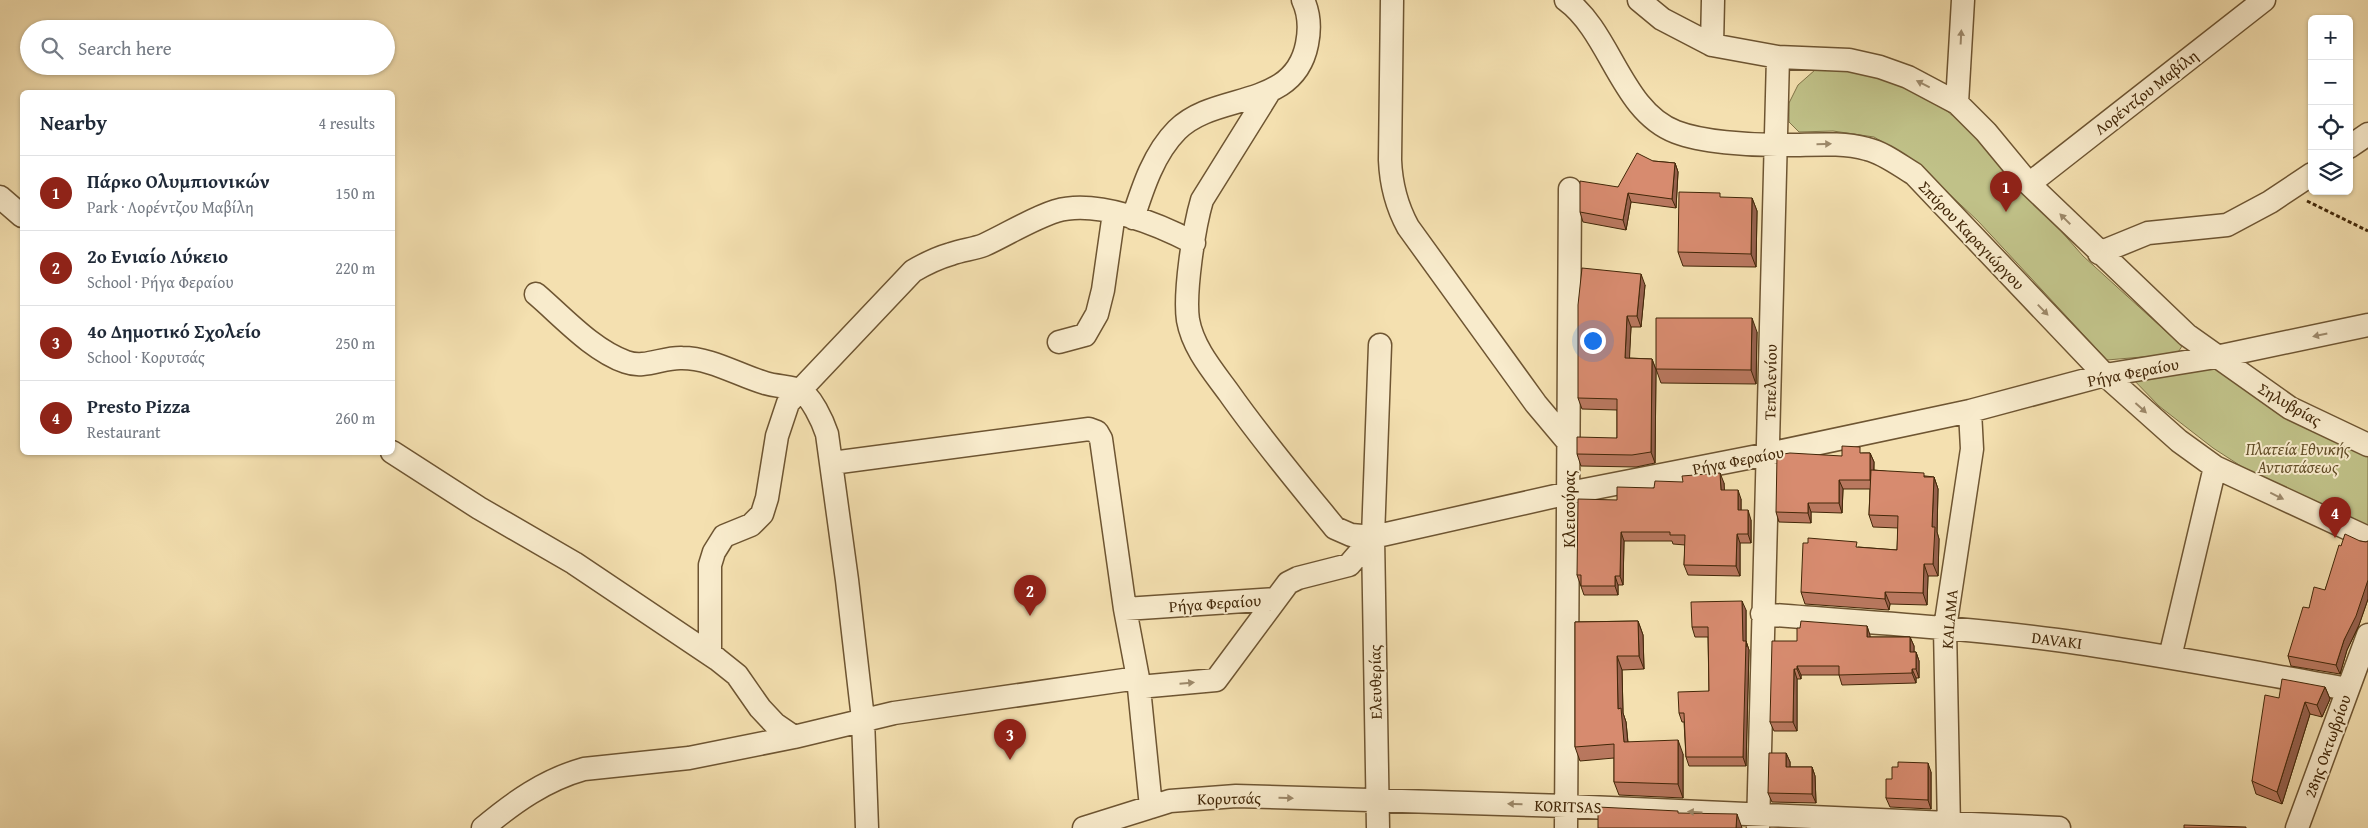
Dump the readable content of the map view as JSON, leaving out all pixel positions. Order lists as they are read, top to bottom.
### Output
{
  "streets": {
    "street": [
      "Λορέντζου Μαβίλη",
      "Σπύρου Καραγιώργου",
      "Ρήγα Φεραίου",
      "Τεπελενίου",
      "Σηλυβρίας",
      "Κλεισούρας",
      "KALAMA",
      "DAVAKI",
      "Ελευθερίας",
      "28ης Οκτωβρίου",
      "Κορυτσάς",
      "KORITSAS"
    ]
  },
  "crossings": [
    ["Λορέντζου Μαβίλη", "Σηλυβρίας"],
    ["Σπύρου Καραγιώργου", "Ρήγα Φεραίου"],
    ["Σπύρου Καραγιώργου", "Τεπελενίου"],
    ["Ρήγα Φεραίου", "Τεπελενίου"],
    ["Ρήγα Φεραίου", "Σηλυβρίας"],
    ["Ρήγα Φεραίου", "Κλεισούρας"],
    ["Ρήγα Φεραίου", "KALAMA"],
    ["Ρήγα Φεραίου", "Ελευθερίας"],
    ["Τεπελενίου", "Σηλυβρίας"],
    ["Τεπελενίου", "DAVAKI"],
    ["Τεπελενίου", "KORITSAS"],
    ["Κλεισούρας", "KORITSAS"],
    ["KALAMA", "DAVAKI"],
    ["KALAMA", "KORITSAS"],
    ["DAVAKI", "28ης Οκτωβρίου"],
    ["Ελευθερίας", "Κορυτσάς"],
    ["Ελευθερίας", "KORITSAS"],
    ["Κορυτσάς", "KORITSAS"]
  ],
  "one_way": ["Σπύρου Καραγιώργου", "Κορυτσάς", "KORITSAS"],
  "parks": ["Πλατεία Εθνικής Αντιστάσεως"],
  "page": {
    "map_buttons": ["+", "−"],
    "search": "Search here",
    "heading": ["Nearby", "4 results"],
    "list": [
      {
        "mark": "1",
        "name": "Πάρκο Ολυμπιονικών",
        "note": "Park · Λορέντζου Μαβίλη",
        "value": "150 m"
      },
      {
        "mark": "2",
        "name": "2ο Ενιαίο Λύκειο",
        "note": "School · Ρήγα Φεραίου",
        "value": "220 m"
      },
      {
        "mark": "3",
        "name": "4ο Δημοτικό Σχολείο",
        "note": "School · Κορυτσάς",
        "value": "250 m"
      },
      {
        "mark": "4",
        "name": "Presto Pizza",
        "note": "Restaurant",
        "value": "260 m"
      }
    ],
    "pins": [
      "1",
      "4",
      "2",
      "3"
    ]
  }
}
